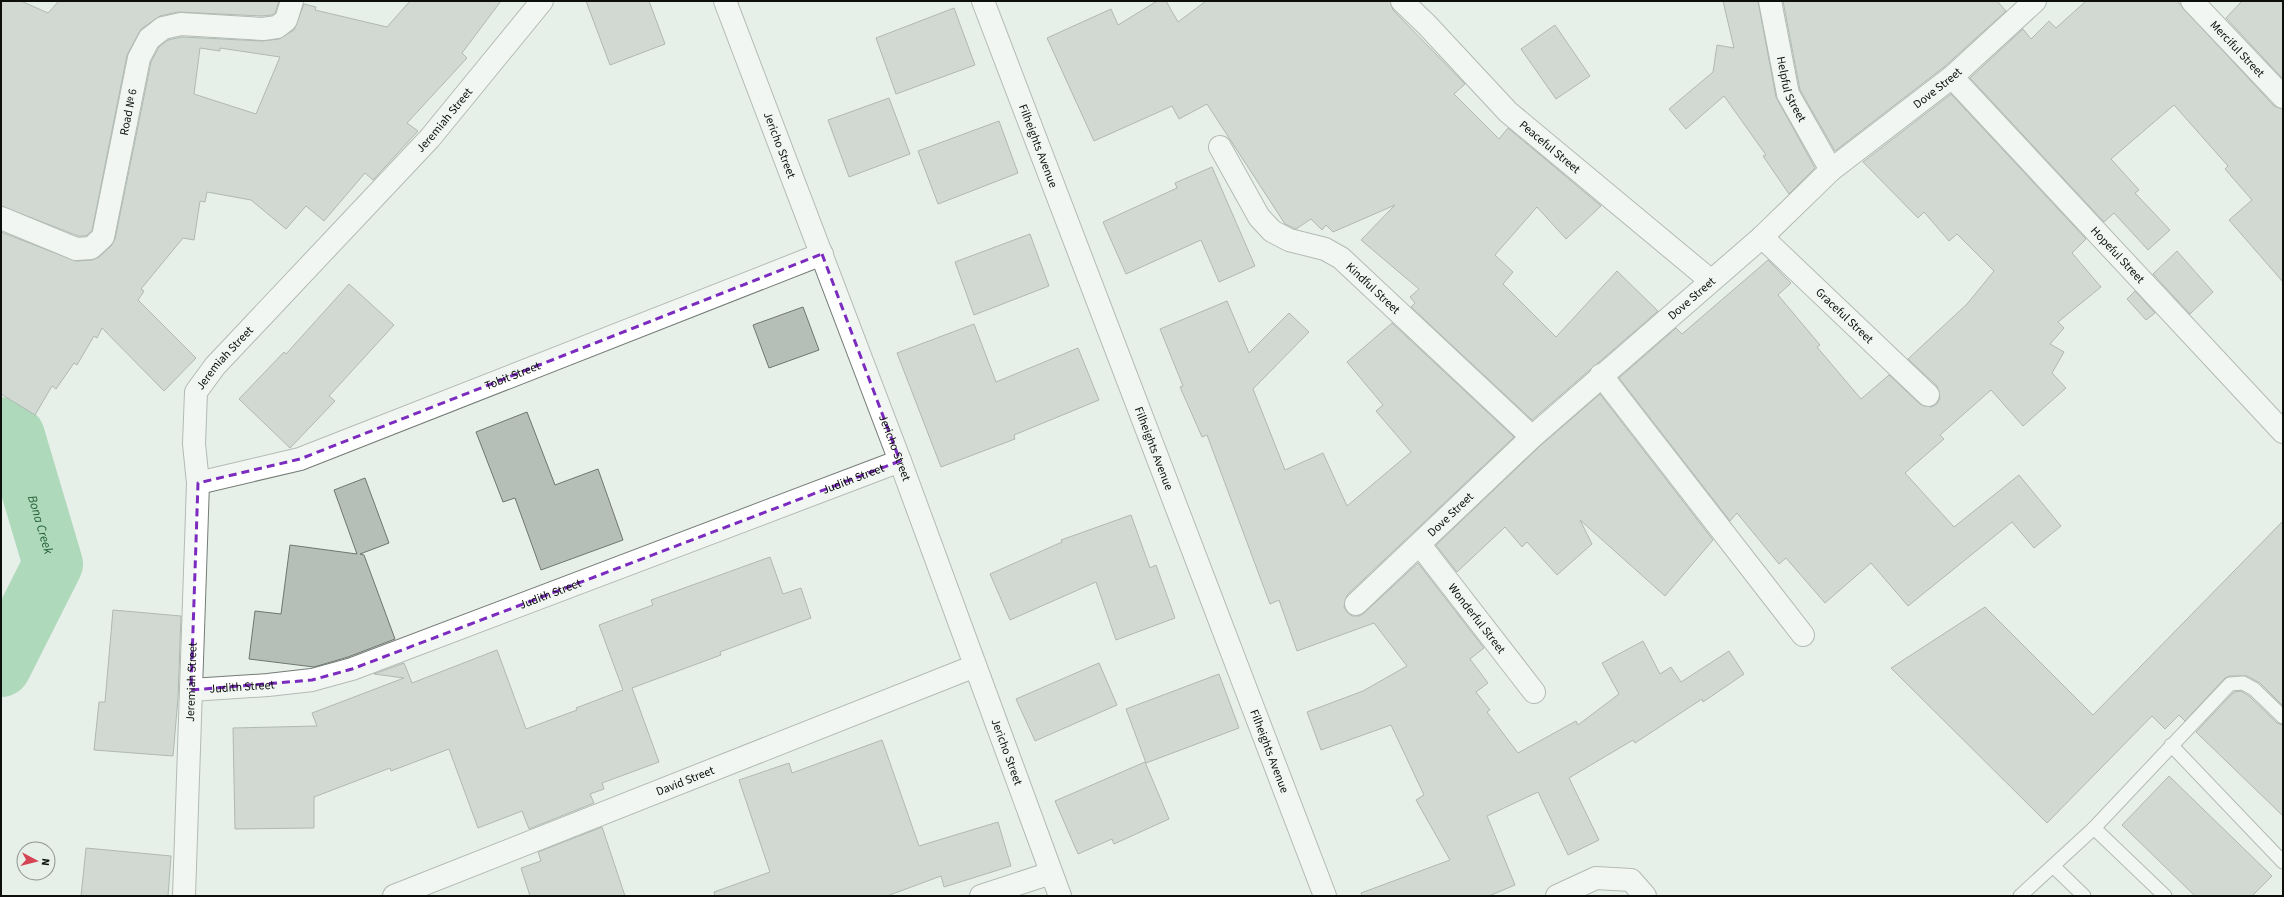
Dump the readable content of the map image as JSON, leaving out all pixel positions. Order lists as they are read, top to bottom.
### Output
{
  "streets": {
    "street": [
      "Merciful Street",
      "Dove Street",
      "Helpful Street",
      "Road № 6",
      "Jeremiah Street",
      "Jericho Street",
      "Filheights Avenue",
      "Peaceful Street",
      "Hopeful Street",
      "Kindful Street",
      "Graceful Street",
      "Tobit Street",
      "Judith Street",
      "Wonderful Street",
      "David Street"
    ]
  },
  "crossings": [
    ["Dove Street", "Helpful Street"],
    ["Dove Street", "Peaceful Street"],
    ["Dove Street", "Hopeful Street"],
    ["Dove Street", "Kindful Street"],
    ["Dove Street", "Graceful Street"],
    ["Dove Street", "Wonderful Street"],
    ["Jeremiah Street", "Tobit Street"],
    ["Jeremiah Street", "Judith Street"],
    ["Jericho Street", "Tobit Street"],
    ["Jericho Street", "Judith Street"],
    ["Jericho Street", "David Street"]
  ],
  "water": ["Bona Creek"],
  "north": "right"
}
